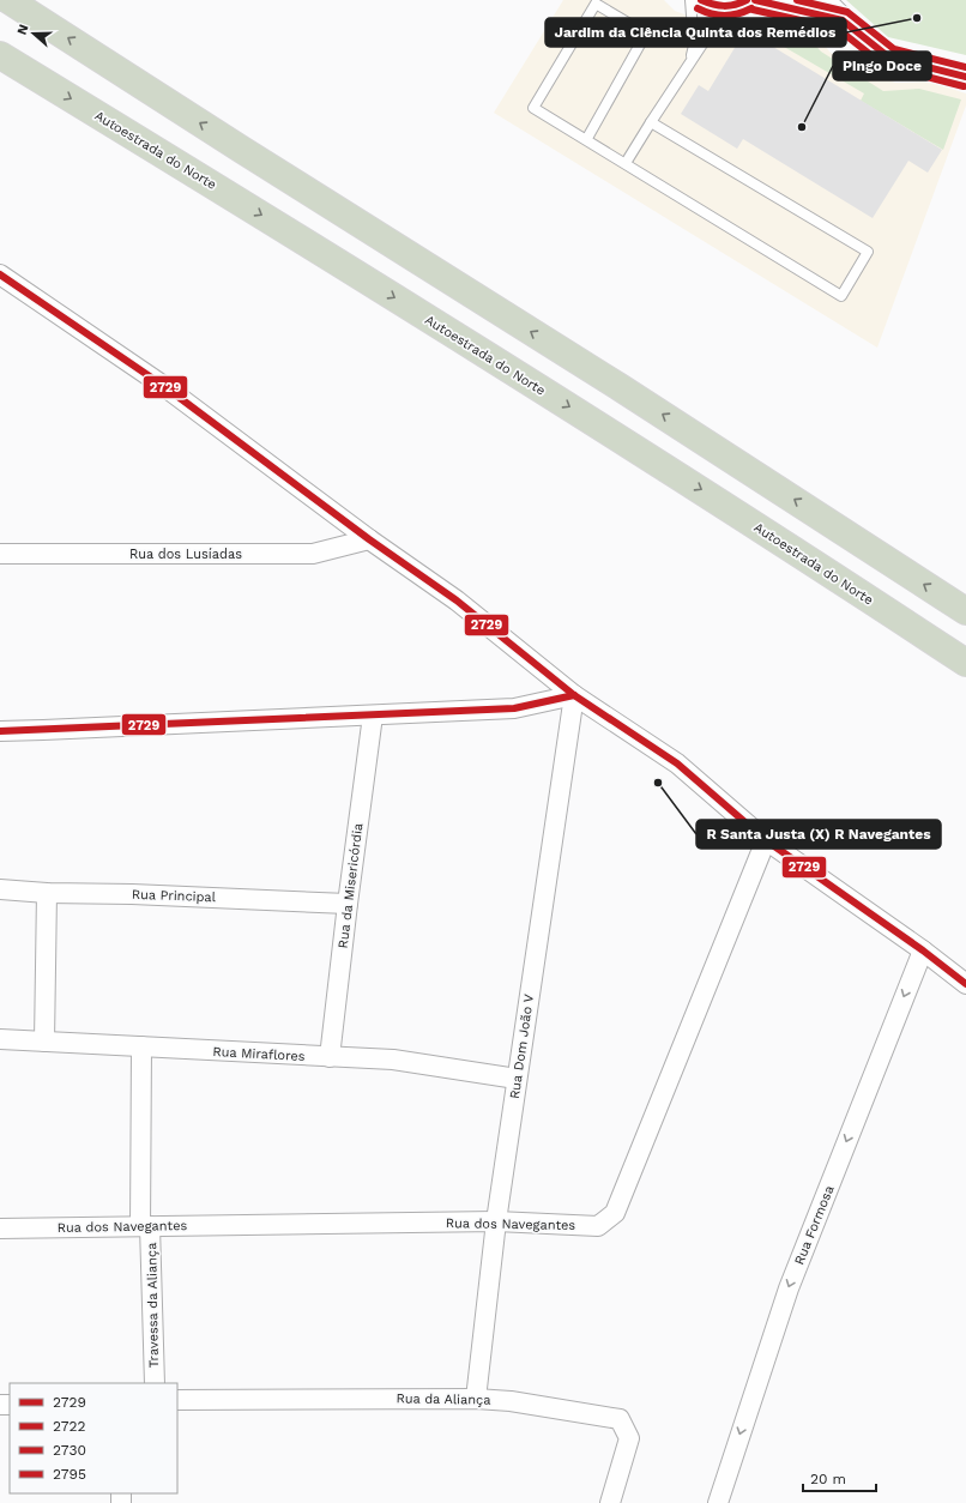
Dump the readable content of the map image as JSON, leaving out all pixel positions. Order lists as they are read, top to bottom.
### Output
{
  "streets": {
    "highway": ["Autoestrada do Norte"],
    "street": [
      "Rua dos Lusíadas",
      "Rua da Misericórdia",
      "Rua Principal",
      "Rua Dom João V",
      "Rua Miraflores",
      "Rua dos Navegantes",
      "Rua Formosa",
      "Travessa da Aliança",
      "Rua da Aliança"
    ]
  },
  "crossings": [
    ["Rua da Misericórdia", "Rua Principal"],
    ["Rua da Misericórdia", "Rua Miraflores"],
    ["Rua Dom João V", "Rua Miraflores"],
    ["Rua Dom João V", "Rua dos Navegantes"],
    ["Rua Dom João V", "Rua da Aliança"],
    ["Rua Miraflores", "Travessa da Aliança"],
    ["Rua dos Navegantes", "Travessa da Aliança"]
  ],
  "one_way": ["Rua Formosa"],
  "places": ["Jardim da Ciência Quinta dos Remédios", "Pingo Doce", "R Santa Justa (X) R Navegantes"],
  "lines": [
    "transit line 2722",
    "transit line 2795",
    "transit line 2730",
    "transit line 2729"
  ],
  "legend": [
    "2729",
    "2722",
    "2730",
    "2795"
  ],
  "scale_bar": "20 m",
  "north": "left"
}
